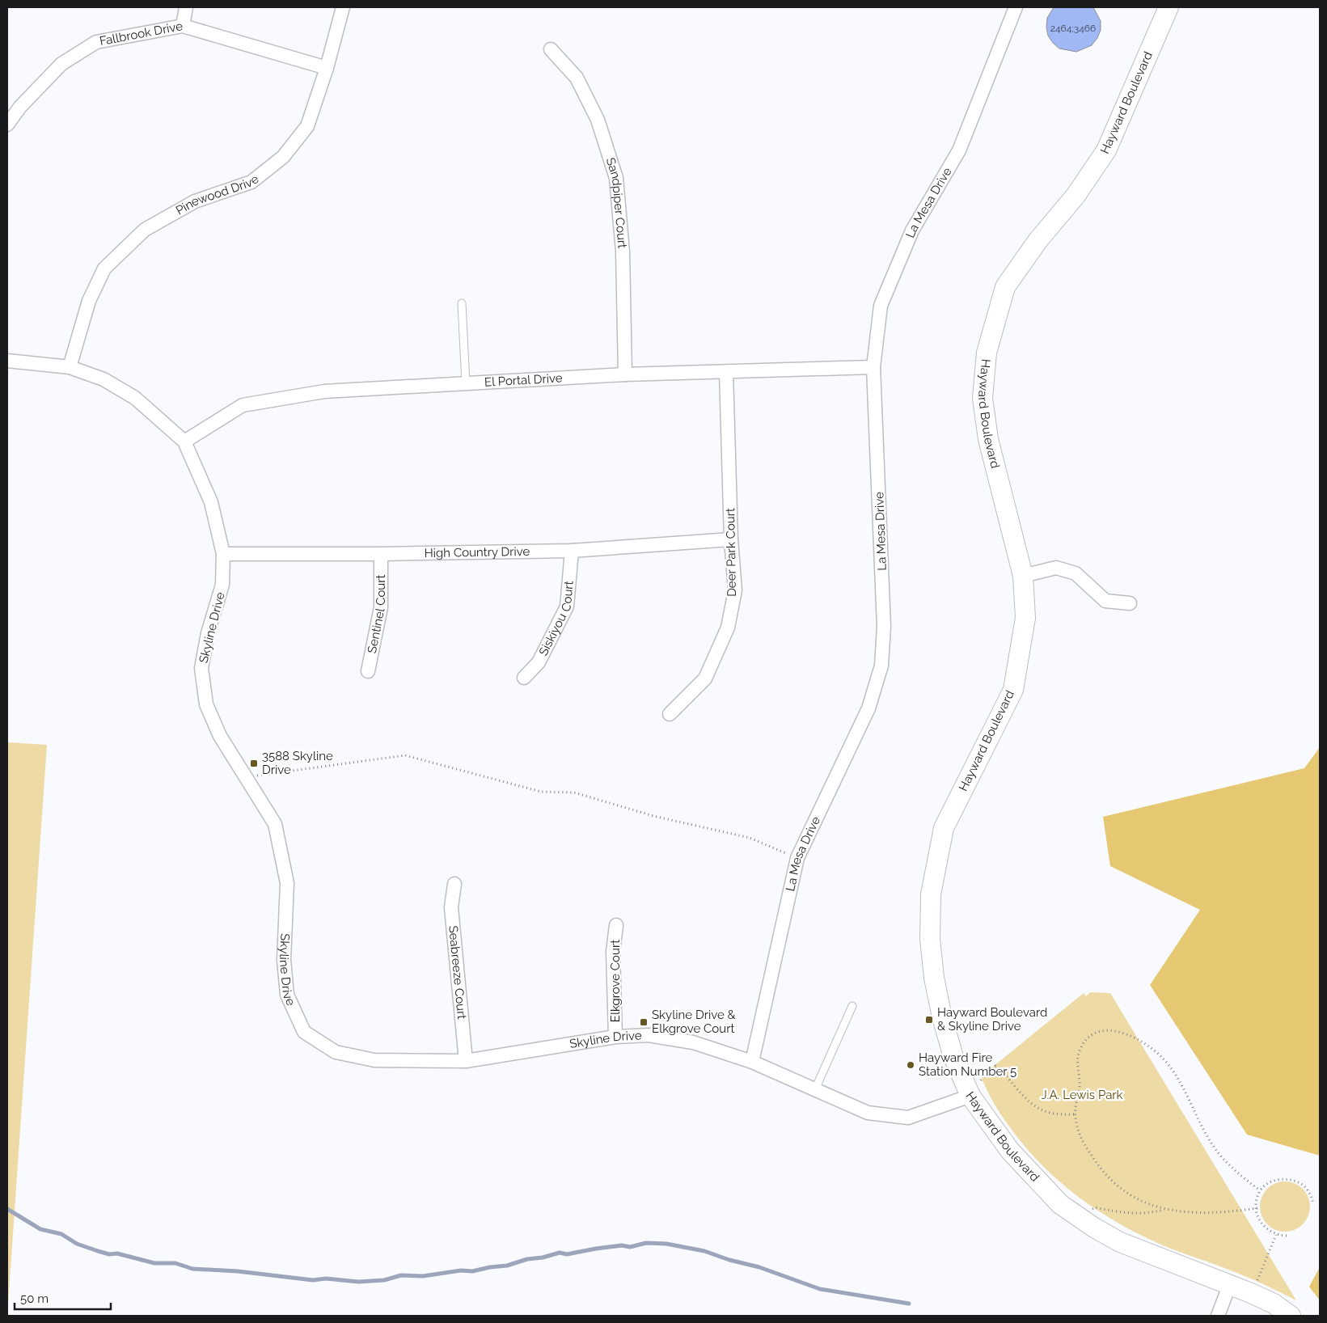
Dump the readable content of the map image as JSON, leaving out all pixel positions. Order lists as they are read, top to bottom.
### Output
{
  "streets": {
    "main road": ["Hayward Boulevard"],
    "street": [
      "Fallbrook Drive",
      "Pinewood Drive",
      "La Mesa Drive",
      "Sandpiper Court",
      "El Portal Drive",
      "High Country Drive",
      "Deer Park Court",
      "Sentinel Court",
      "Siskiyou Court",
      "Skyline Drive",
      "Seabreeze Court",
      "Elkgrove Court"
    ]
  },
  "crossings": [
    ["Fallbrook Drive", "Pinewood Drive"],
    ["Hayward Boulevard", "Skyline Drive"],
    ["Pinewood Drive", "Skyline Drive"],
    ["La Mesa Drive", "El Portal Drive"],
    ["La Mesa Drive", "Skyline Drive"],
    ["Sandpiper Court", "El Portal Drive"],
    ["El Portal Drive", "Deer Park Court"],
    ["El Portal Drive", "Skyline Drive"],
    ["High Country Drive", "Deer Park Court"],
    ["High Country Drive", "Sentinel Court"],
    ["High Country Drive", "Siskiyou Court"],
    ["High Country Drive", "Skyline Drive"],
    ["Skyline Drive", "Seabreeze Court"],
    ["Skyline Drive", "Elkgrove Court"]
  ],
  "parks": ["J.A. Lewis Park"],
  "places": {
    "transit": ["3588 Skyline Drive", "Hayward Boulevard & Skyline Drive", "Skyline Drive & Elkgrove Court"],
    "other": ["Hayward Fire Station Number 5"]
  },
  "house_numbers": ["2464;3466"],
  "scale_bar": "50 m"
}
